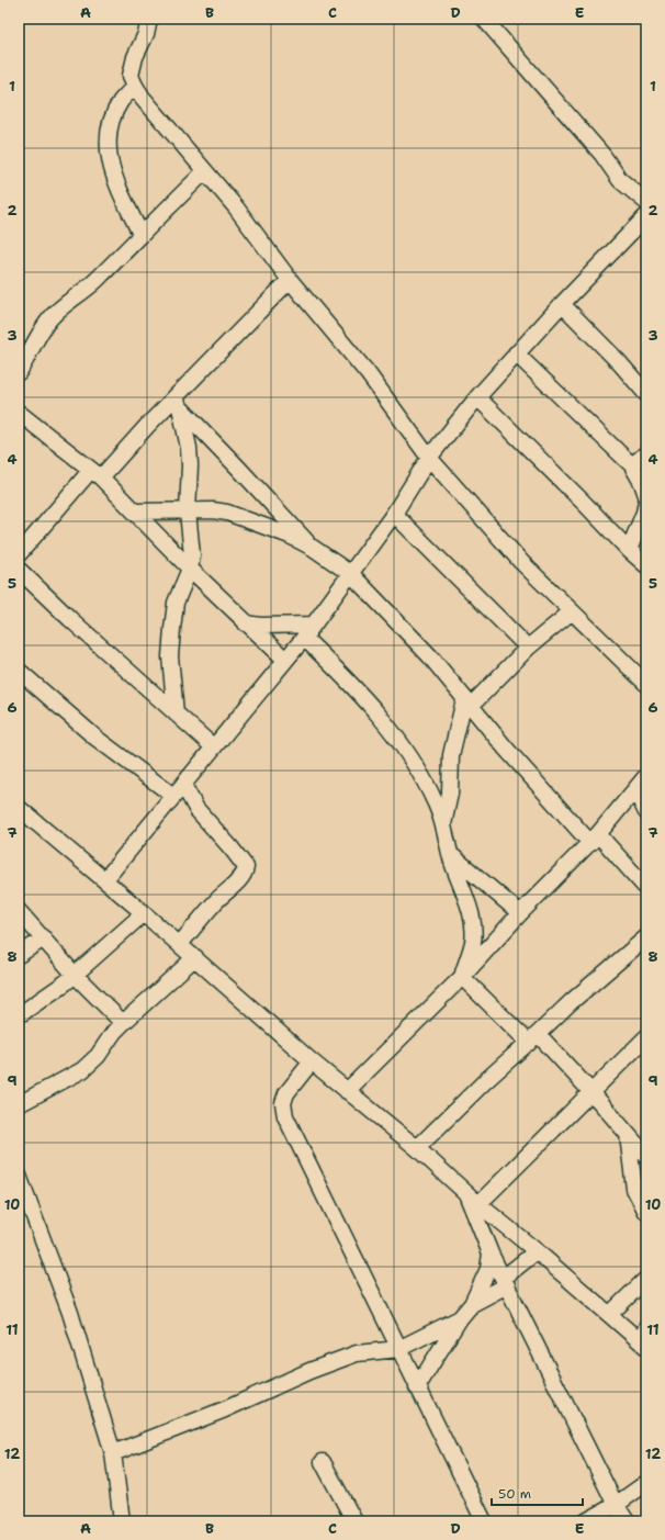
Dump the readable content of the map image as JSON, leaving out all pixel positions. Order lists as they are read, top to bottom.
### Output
{
  "scale_bar": "50 m",
  "grid": {
    "columns": [
      "A",
      "B",
      "C",
      "D",
      "E"
    ],
    "rows": [
      "1",
      "2",
      "3",
      "4",
      "5",
      "6",
      "7",
      "8",
      "9",
      "10",
      "11",
      "12"
    ]
  }
}
